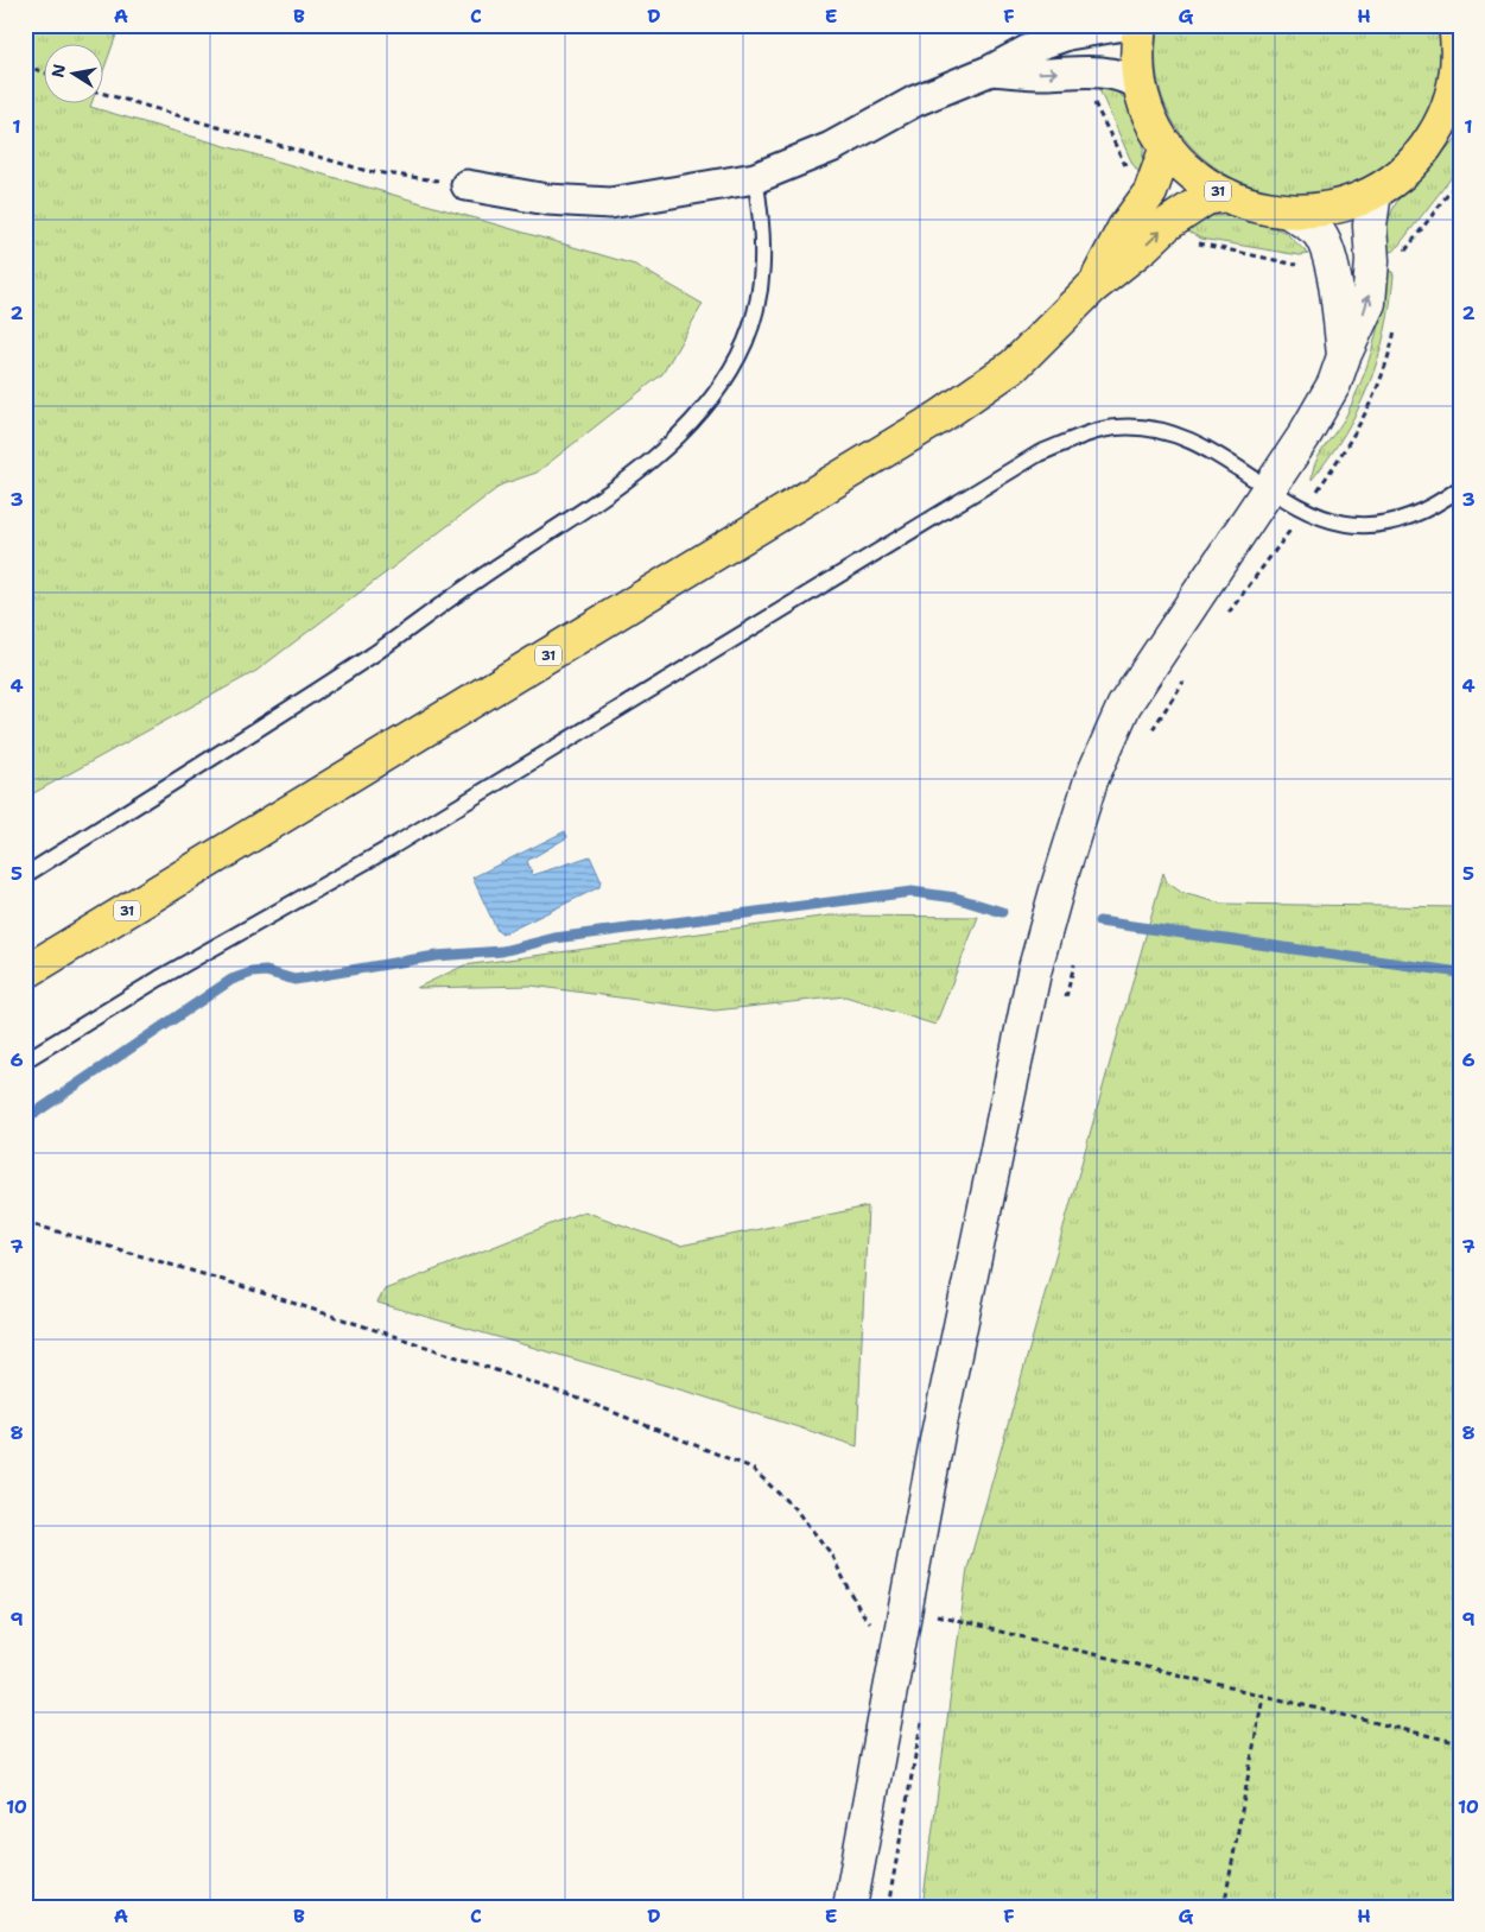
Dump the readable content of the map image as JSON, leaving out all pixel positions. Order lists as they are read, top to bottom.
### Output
{
  "streets": {
    "main road": ["31"]
  },
  "north": "left",
  "grid": {
    "columns": [
      "A",
      "B",
      "C",
      "D",
      "E",
      "F",
      "G",
      "H"
    ],
    "rows": [
      "1",
      "2",
      "3",
      "4",
      "5",
      "6",
      "7",
      "8",
      "9",
      "10"
    ]
  }
}
